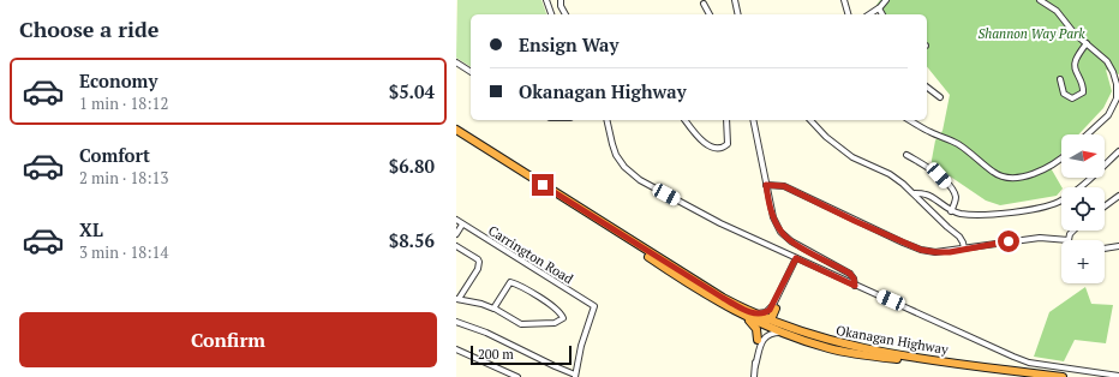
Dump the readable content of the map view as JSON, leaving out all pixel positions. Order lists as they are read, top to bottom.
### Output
{
  "streets": {
    "highway": ["Okanagan Highway"],
    "street": ["Carrington Road"]
  },
  "parks": ["Shannon Way Park"],
  "scale_bar": "200 m",
  "north": "right",
  "page": {
    "heading": "Choose a ride",
    "banner": ["Ensign Way", "Okanagan Highway"],
    "list": [
      {
        "name": "Economy",
        "note": "1 min · 18:12",
        "value": "$5.04"
      },
      {
        "name": "Comfort",
        "note": "2 min · 18:13",
        "value": "$6.80"
      },
      {
        "name": "XL",
        "note": "3 min · 18:14",
        "value": "$8.56"
      }
    ],
    "map_buttons": "+",
    "buttons": "Confirm",
    "scale": "200 m"
  }
}
